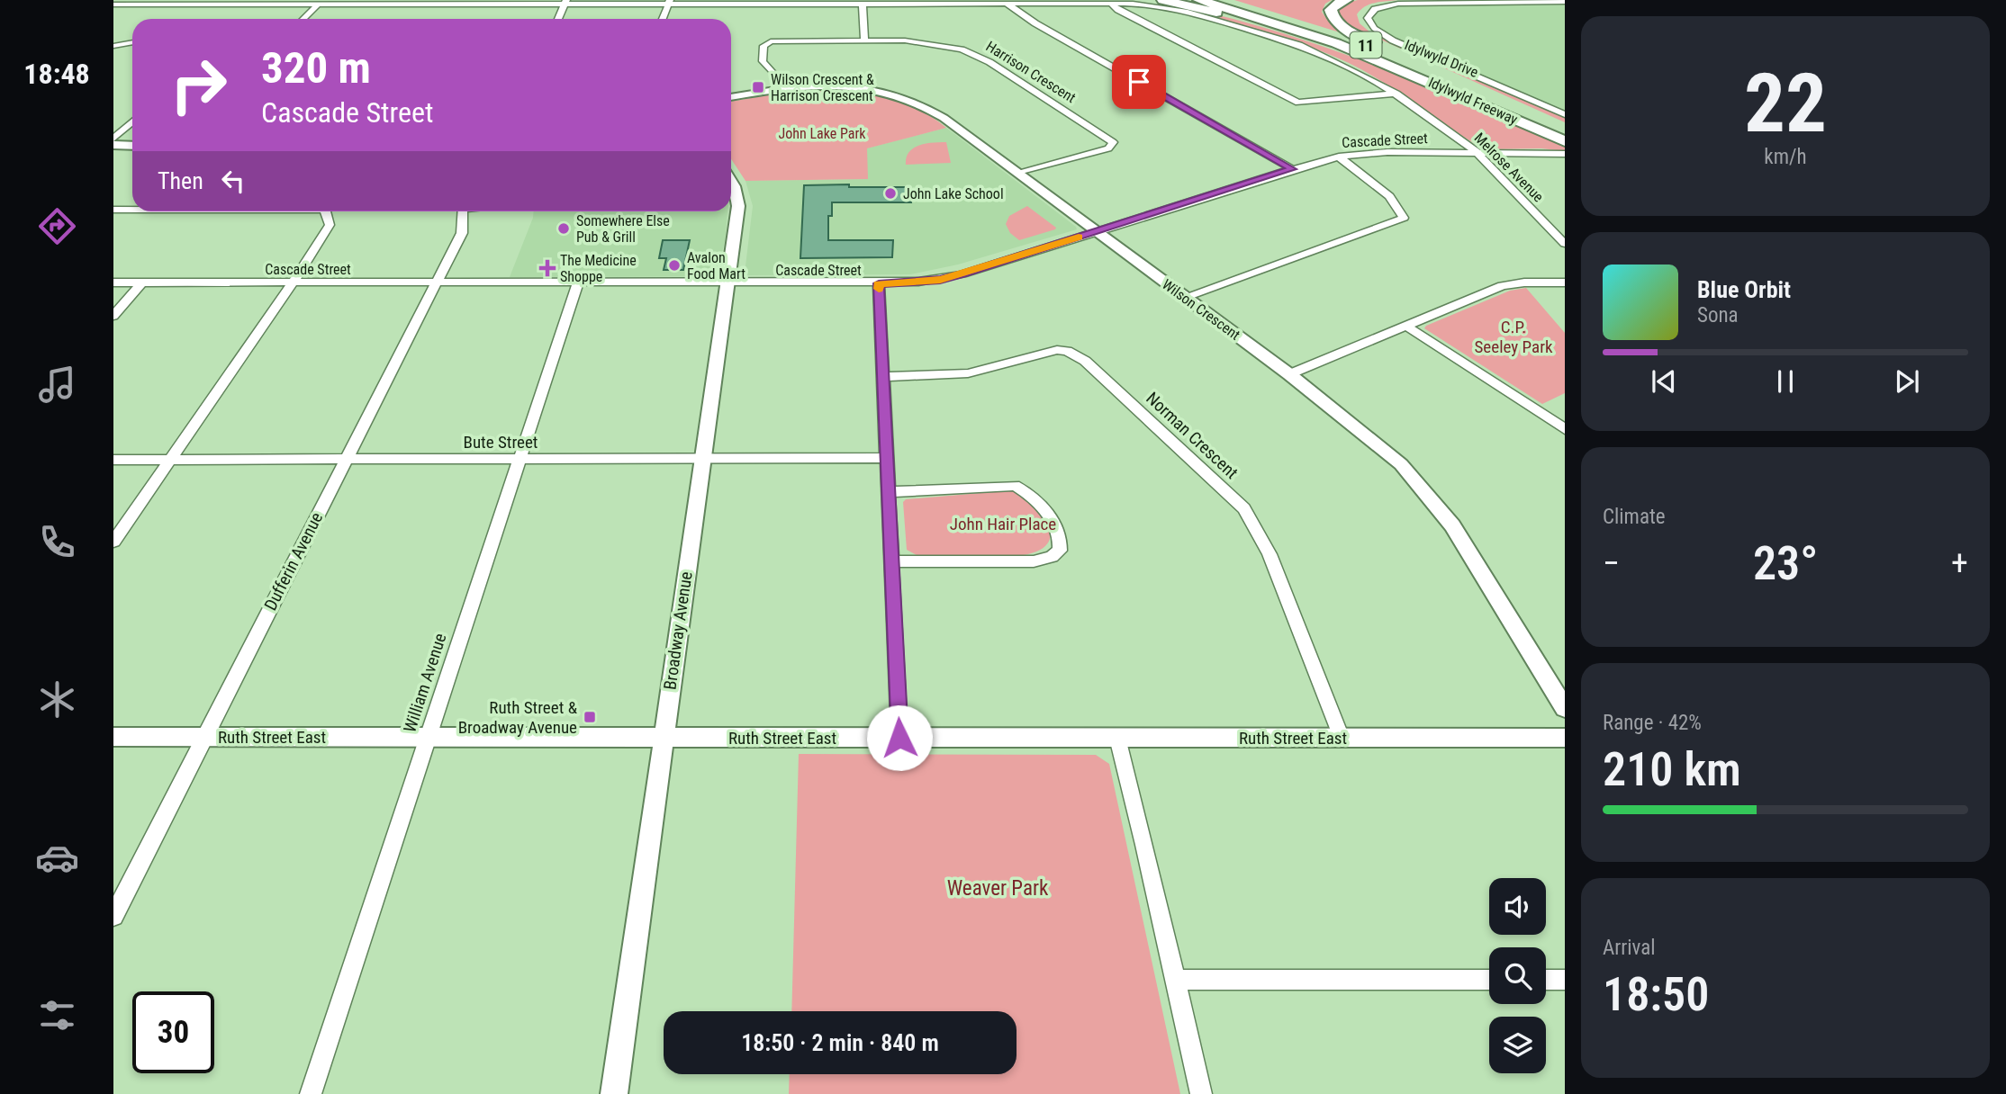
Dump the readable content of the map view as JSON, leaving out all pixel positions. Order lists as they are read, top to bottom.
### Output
{
  "streets": {
    "highway": ["11", "Idylwyld Drive", "Idylwyld Freeway"],
    "street": [
      "Harrison Crescent",
      "Cascade Street",
      "Melrose Avenue",
      "Wilson Crescent",
      "Norman Crescent",
      "Bute Street",
      "Dufferin Avenue",
      "Broadway Avenue",
      "William Avenue",
      "Ruth Street East"
    ]
  },
  "crossings": [
    ["Idylwyld Drive", "Idylwyld Freeway"],
    ["Harrison Crescent", "Wilson Crescent"],
    ["Cascade Street", "Melrose Avenue"],
    ["Cascade Street", "Wilson Crescent"],
    ["Cascade Street", "Dufferin Avenue"],
    ["Cascade Street", "Broadway Avenue"],
    ["Cascade Street", "William Avenue"],
    ["Norman Crescent", "Ruth Street East"],
    ["Bute Street", "Dufferin Avenue"],
    ["Bute Street", "Broadway Avenue"],
    ["Bute Street", "William Avenue"],
    ["Dufferin Avenue", "Ruth Street East"],
    ["Broadway Avenue", "Ruth Street East"],
    ["William Avenue", "Ruth Street East"]
  ],
  "parks": [
    "John Lake Park",
    "C.P. Seeley Park",
    "John Hair Place",
    "Weaver Park"
  ],
  "places": {
    "transit": ["Wilson Crescent & Harrison Crescent", "Ruth Street & Broadway Avenue"],
    "other": ["John Lake School", "Somewhere Else Pub & Grill", "Avalon Food Mart"],
    "health": ["The Medicine Shoppe"]
  },
  "page": {
    "tabs": "18:48",
    "tile": [
      ["22", "km/h"],
      "Climate",
      ["Range · 42%", "210 km"],
      ["Arrival", "18:50"]
    ],
    "turn": ["320 m", "Cascade Street"],
    "then": "Then",
    "song": ["Blue Orbit", "Sona"],
    "heat": ["−", "23°", "+"],
    "limit": "30",
    "trip": "18:50 · 2 min · 840 m"
  }
}
